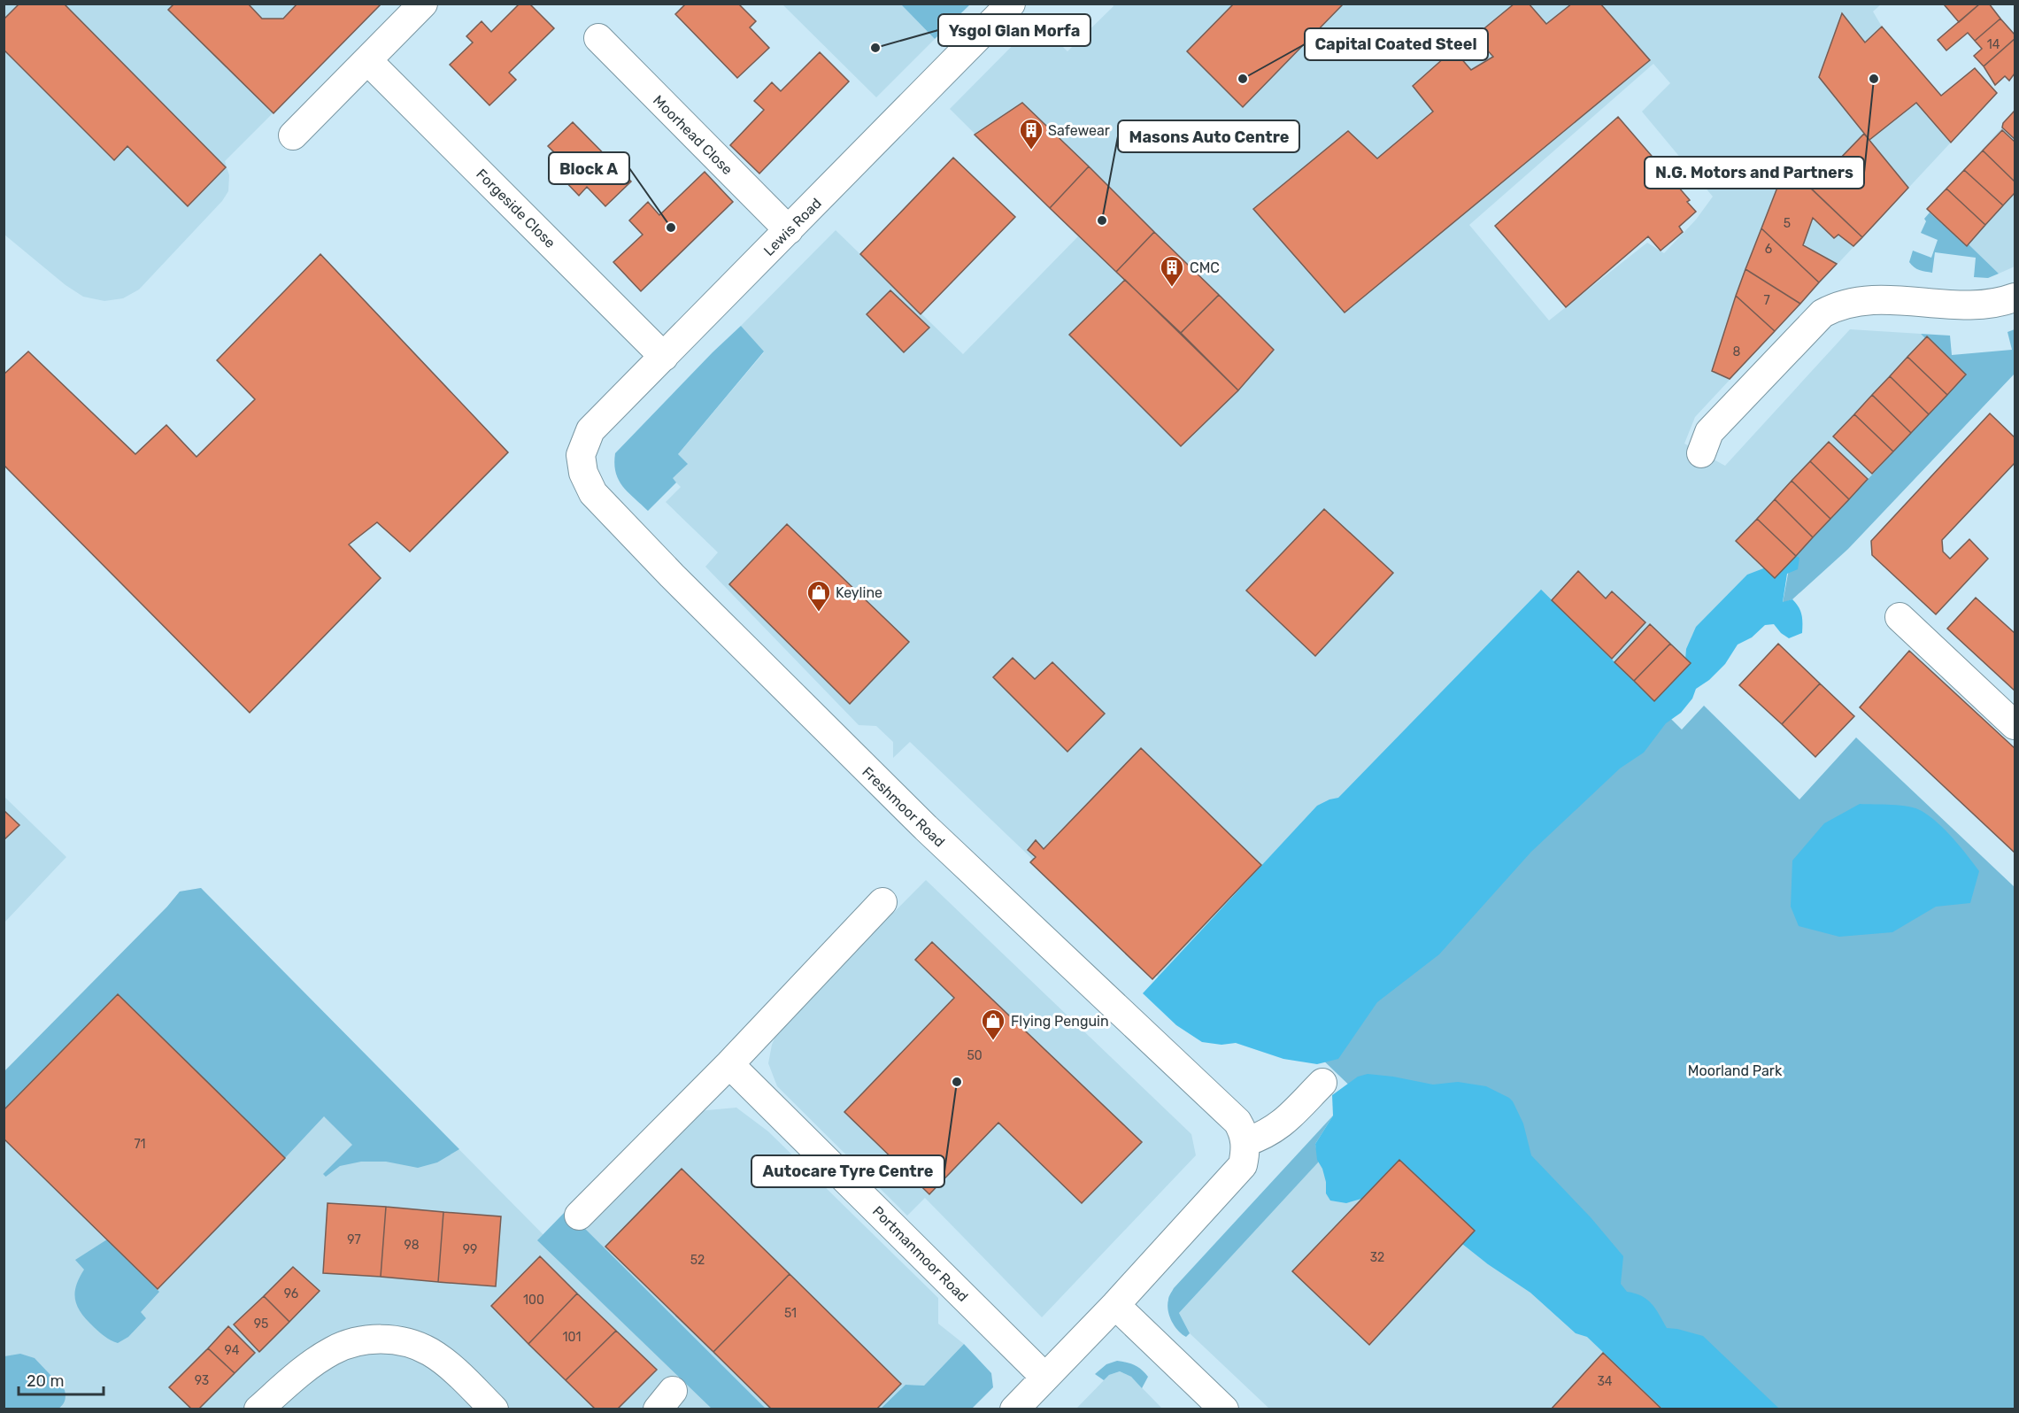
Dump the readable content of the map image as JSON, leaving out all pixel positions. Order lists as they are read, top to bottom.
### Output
{
  "streets": {
    "street": [
      "Moorhead Close",
      "Forgeside Close",
      "Lewis Road",
      "Freshmoor Road",
      "Portmanmoor Road"
    ]
  },
  "crossings": [
    ["Moorhead Close", "Lewis Road"],
    ["Forgeside Close", "Lewis Road"],
    ["Lewis Road", "Freshmoor Road"]
  ],
  "parks": ["Moorland Park"],
  "places": {
    "other": [
      "Ysgol Glan Morfa",
      "Capital Coated Steel",
      "N.G. Motors and Partners",
      "Masons Auto Centre",
      "Block A",
      "Autocare Tyre Centre"
    ],
    "building": ["Safewear", "CMC"],
    "shop": ["Keyline", "Flying Penguin"]
  },
  "house_numbers": [
    "14",
    "5",
    "6",
    "7",
    "8",
    "50",
    "71",
    "97",
    "98",
    "99",
    "32",
    "52",
    "96",
    "100",
    "51",
    "95",
    "101",
    "94",
    "93",
    "34"
  ],
  "scale_bar": "20 m"
}
